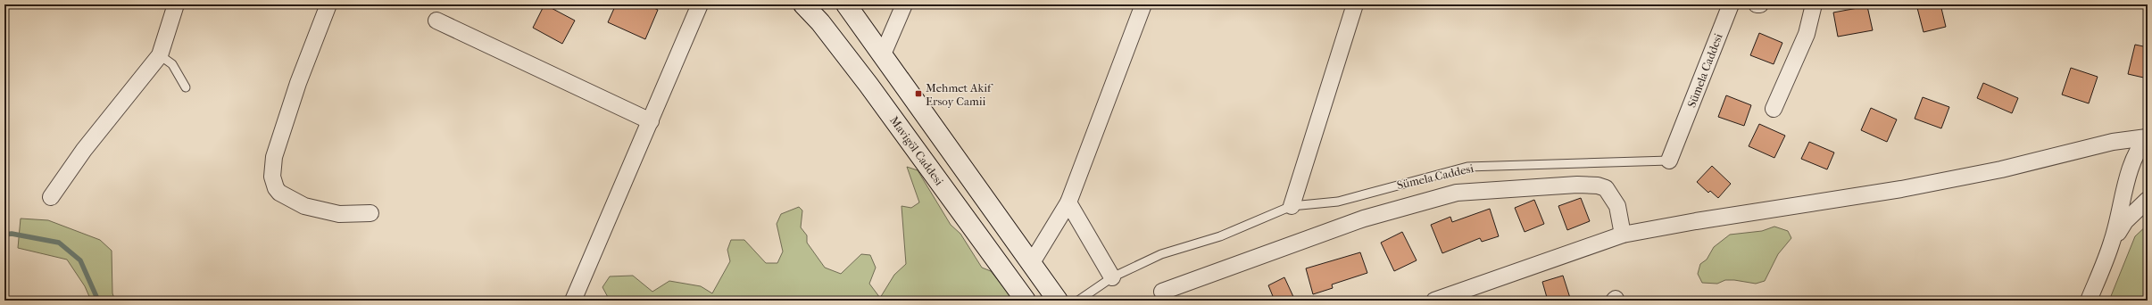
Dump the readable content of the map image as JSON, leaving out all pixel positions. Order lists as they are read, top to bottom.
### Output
{
  "streets": {
    "main road": ["Mavigöl Caddesi"],
    "street": ["Sümela Caddesi"]
  },
  "places": {
    "transit": ["Mehmet Akif Ersoy Camii"]
  }
}
